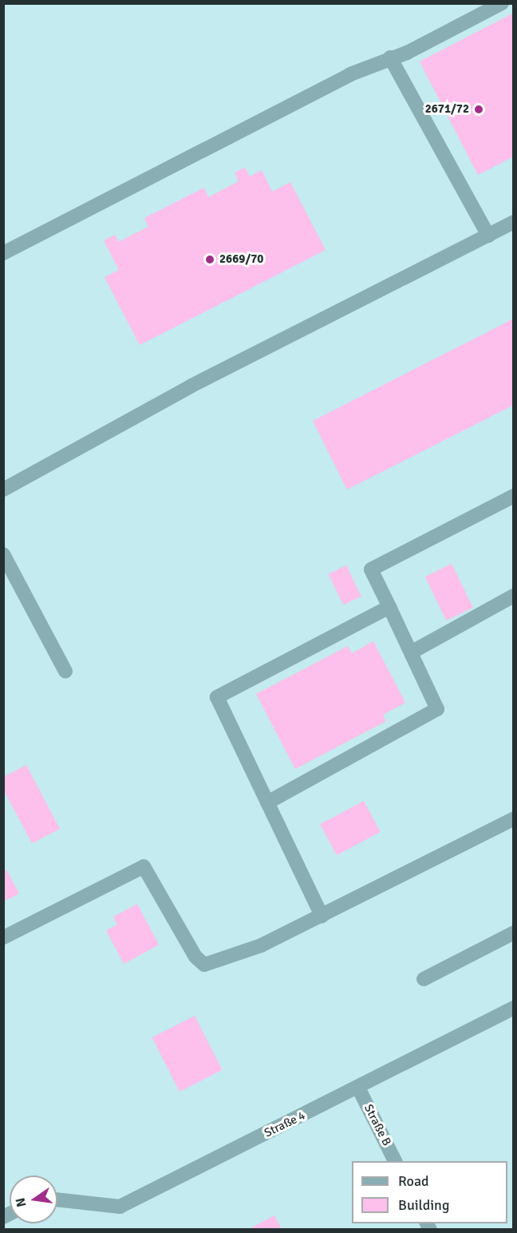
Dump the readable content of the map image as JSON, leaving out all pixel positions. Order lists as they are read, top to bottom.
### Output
{
  "streets": {
    "lane": ["Straße 4", "Straße B"]
  },
  "crossings": [
    ["Straße 4", "Straße B"]
  ],
  "places": ["2671/72", "2669/70"],
  "legend": ["Road", "Building"],
  "north": "left"
}
